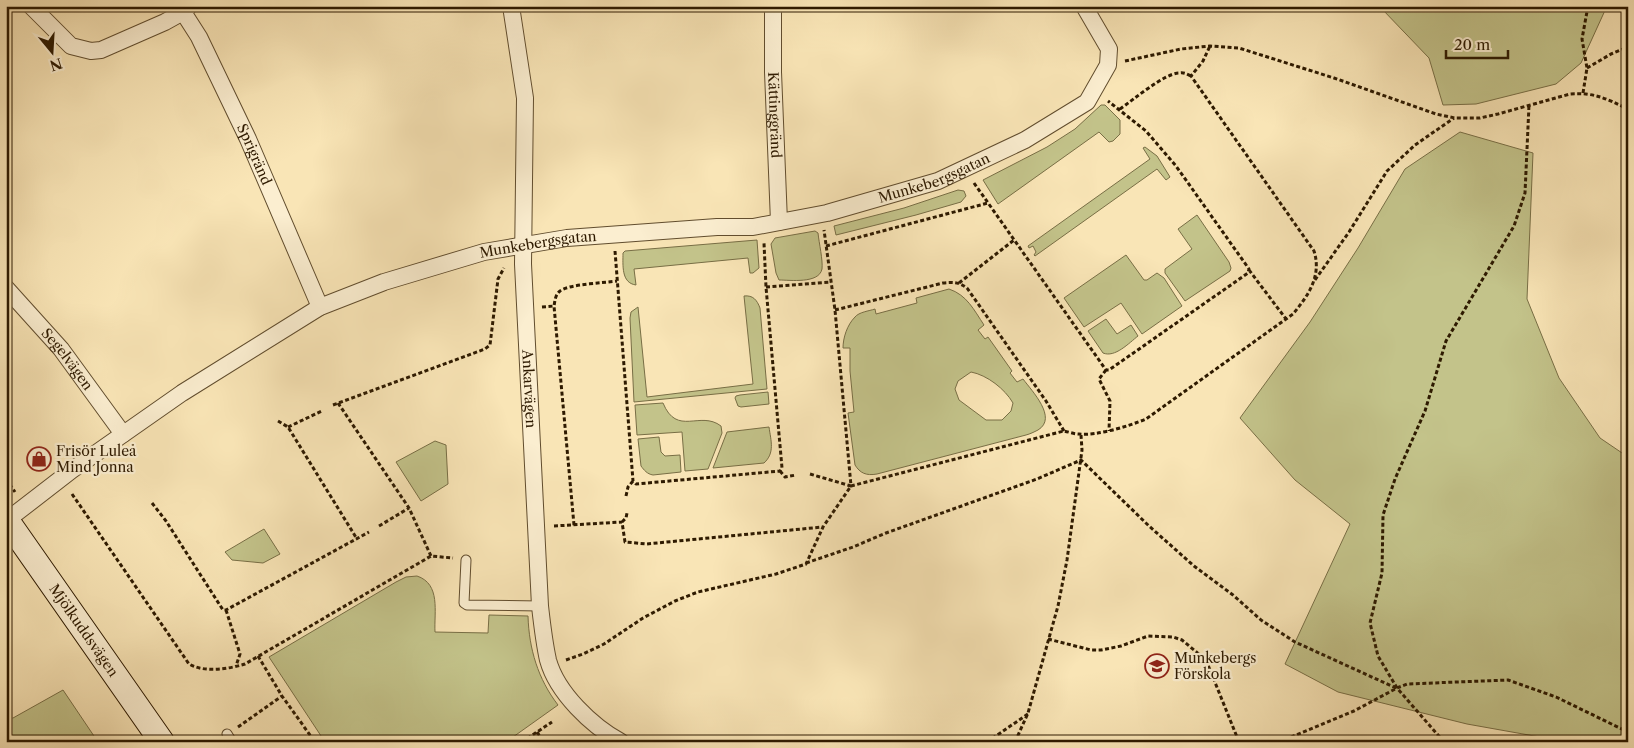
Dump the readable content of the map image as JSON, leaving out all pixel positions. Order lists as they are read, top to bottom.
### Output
{
  "streets": {
    "street": [
      "Kättinggränd",
      "Sprigränd",
      "Munkebergsgatan",
      "Segelvägen",
      "Ankarvägen",
      "Mjölkuddsvägen"
    ]
  },
  "crossings": [
    ["Kättinggränd", "Munkebergsgatan"],
    ["Sprigränd", "Munkebergsgatan"],
    ["Munkebergsgatan", "Segelvägen"],
    ["Munkebergsgatan", "Ankarvägen"],
    ["Munkebergsgatan", "Mjölkuddsvägen"]
  ],
  "places": {
    "shop": ["Frisör Luleå Mind Jonna"],
    "school or university": ["Munkebergs Förskola"]
  },
  "scale_bar": "20 m",
  "north": "bottom"
}
